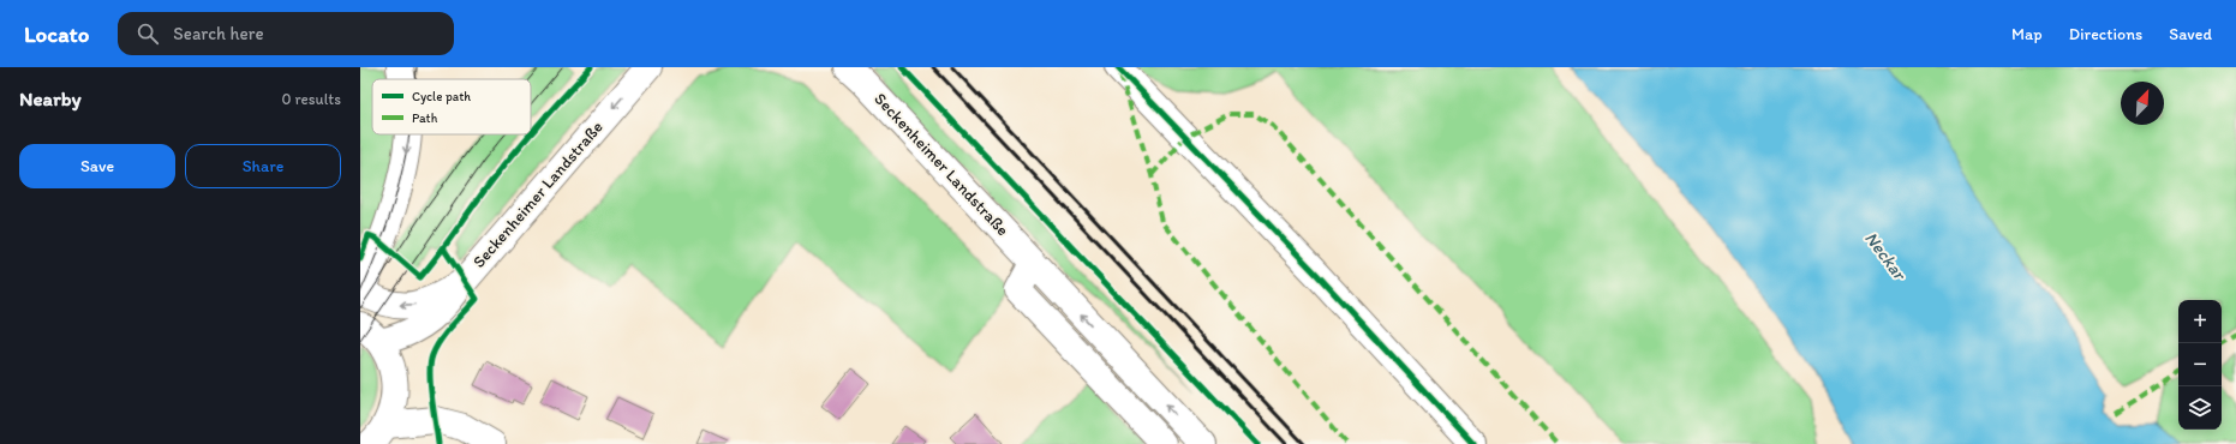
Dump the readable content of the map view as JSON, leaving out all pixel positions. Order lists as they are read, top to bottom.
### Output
{
  "streets": {
    "main road": ["Seckenheimer Landstraße"]
  },
  "water": ["Neckar"],
  "legend": ["Cycle path", "Path"],
  "north": "top right",
  "page": {
    "header": "Locato",
    "search": "Search here",
    "nav": ["Map", "Directions", "Saved"],
    "heading": ["Nearby", "0 results"],
    "buttons": ["Save", "Share"],
    "map_buttons": ["+", "−"]
  }
}
